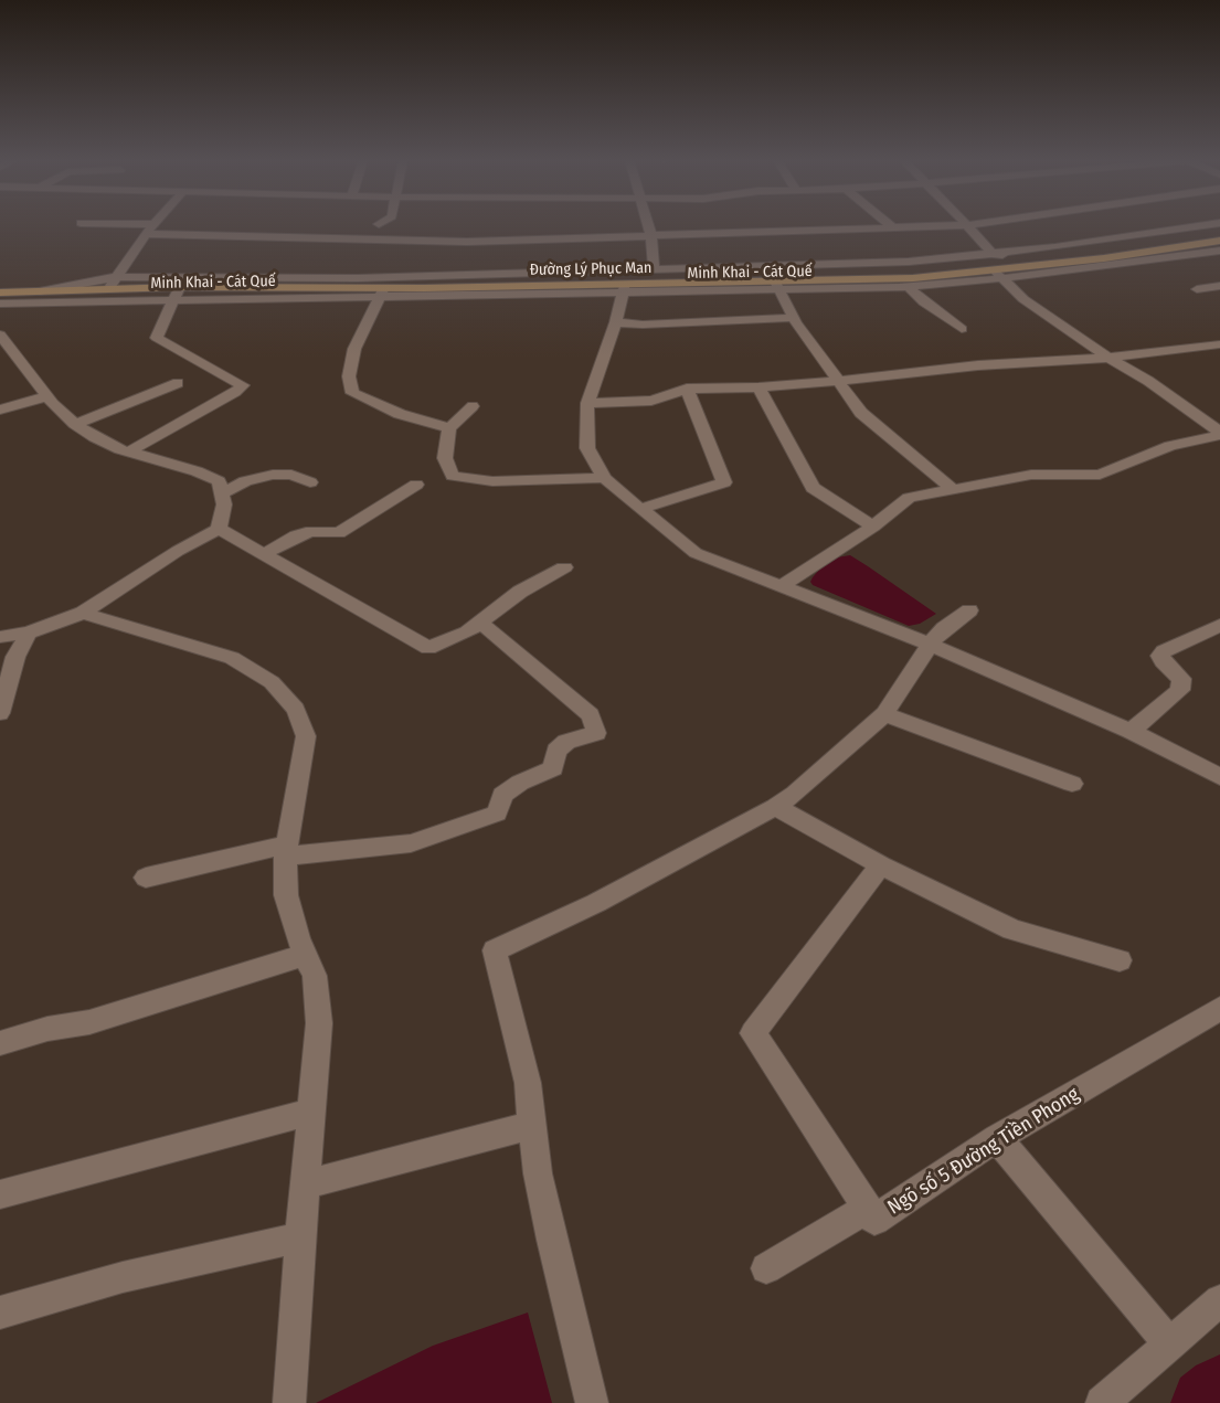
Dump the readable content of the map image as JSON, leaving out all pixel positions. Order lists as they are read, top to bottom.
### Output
{
  "streets": {
    "main road": ["Đường Lý Phục Man"],
    "street": ["Minh Khai - Cát Quế", "Ngõ số 5 Đường Tiền Phong"]
  },
  "crossings": [
    ["Đường Lý Phục Man", "Minh Khai - Cát Quế"]
  ]
}
